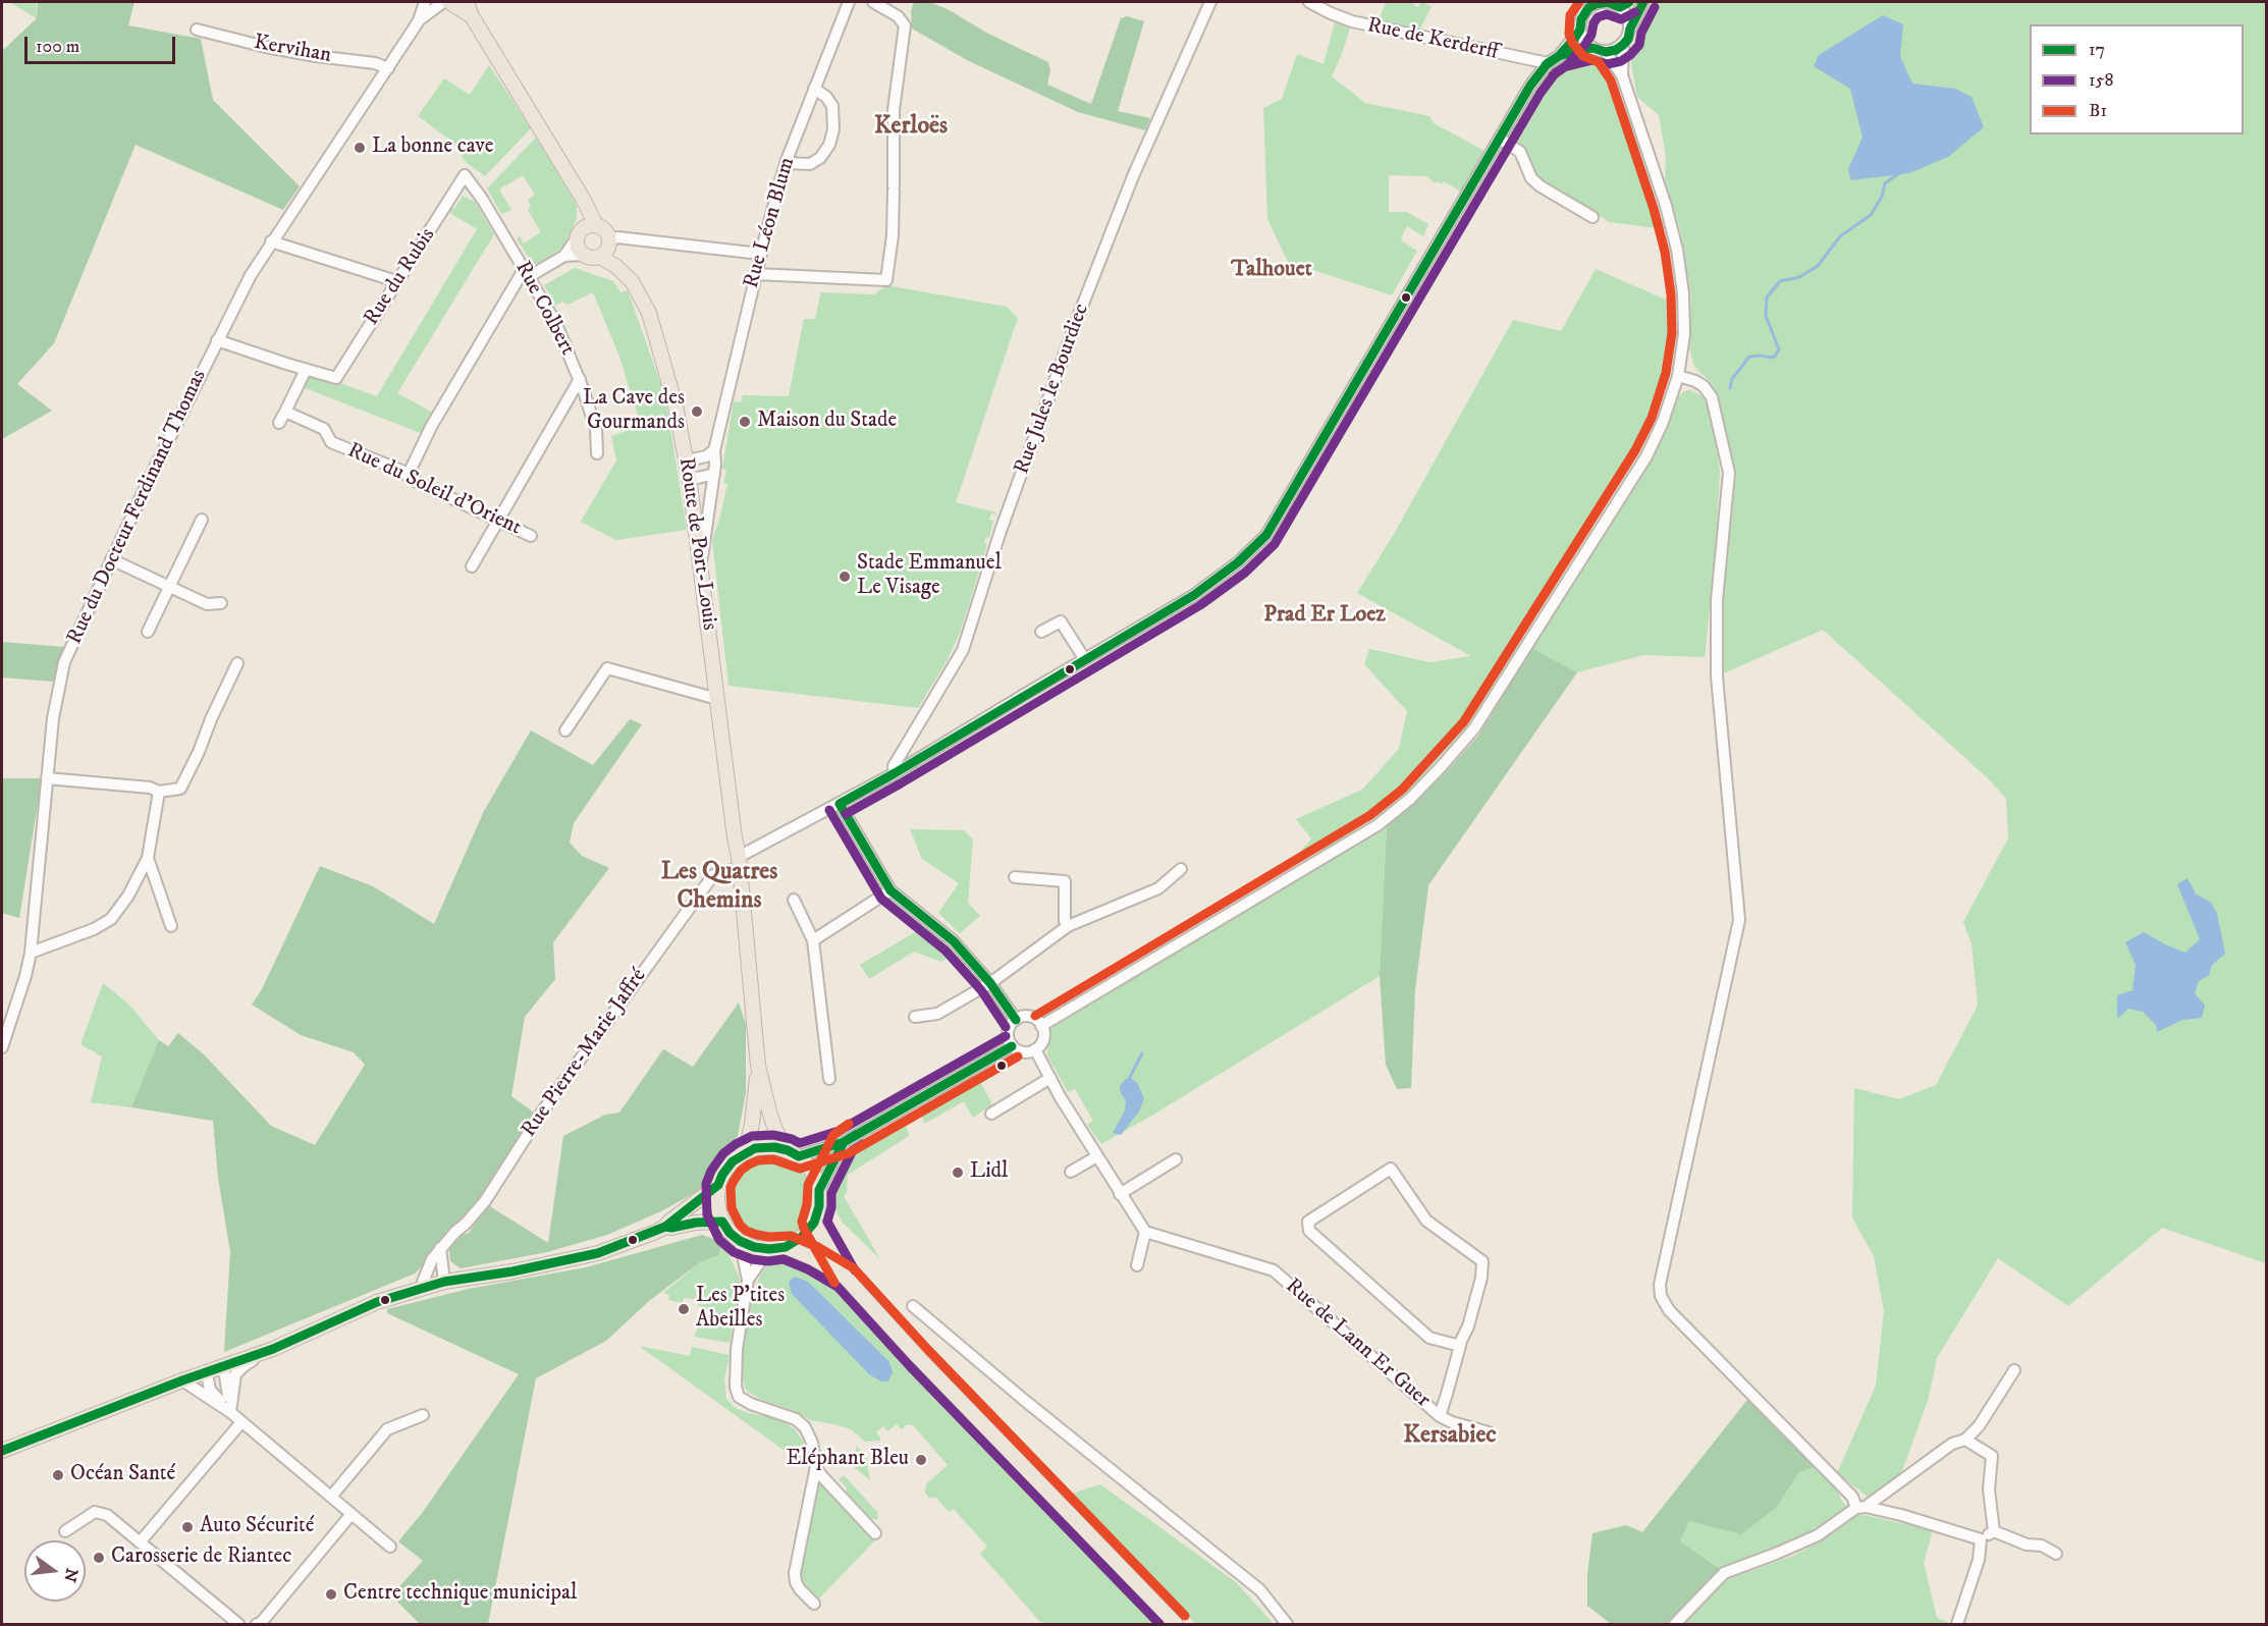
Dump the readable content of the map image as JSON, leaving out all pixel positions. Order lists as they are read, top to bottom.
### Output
{
  "streets": {
    "main road": ["Route de Port-Louis"],
    "street": [
      "Rue de Kerderff",
      "Kervihan",
      "Rue Léon Blum",
      "Rue du Rubis",
      "Rue Colbert",
      "Rue Jules le Bourdiec",
      "Rue du Soleil d'Orient",
      "Rue du Docteur Ferdinand Thomas",
      "Rue Pierre-Marie Jaffré",
      "Rue de Lann Er Guer"
    ]
  },
  "crossings": [
    ["Rue de Kerderff", "Rue Pierre-Marie Jaffré"],
    ["Kervihan", "Rue du Docteur Ferdinand Thomas"],
    ["Rue Léon Blum", "Route de Port-Louis"],
    ["Rue du Rubis", "Rue Colbert"],
    ["Rue Jules le Bourdiec", "Rue Pierre-Marie Jaffré"],
    ["Route de Port-Louis", "Rue Pierre-Marie Jaffré"]
  ],
  "districts": [
    "Kerloës",
    "Talhouet",
    "Prad Er Loez",
    "Les Quatres Chemins",
    "Kersabiec"
  ],
  "places": [
    "La bonne cave",
    "La Cave des Gourmands",
    "Maison du Stade",
    "Stade Emmanuel Le Visage",
    "Lidl",
    "Les P'tites Abeilles",
    "Eléphant Bleu",
    "Océan Santé",
    "Auto Sécurité",
    "Carosserie de Riantec",
    "Centre technique municipal"
  ],
  "lines": ["transit line 17", "transit line B1", "transit line 158"],
  "legend": ["17", "158", "B1"],
  "scale_bar": "100 m",
  "north": "right"
}
